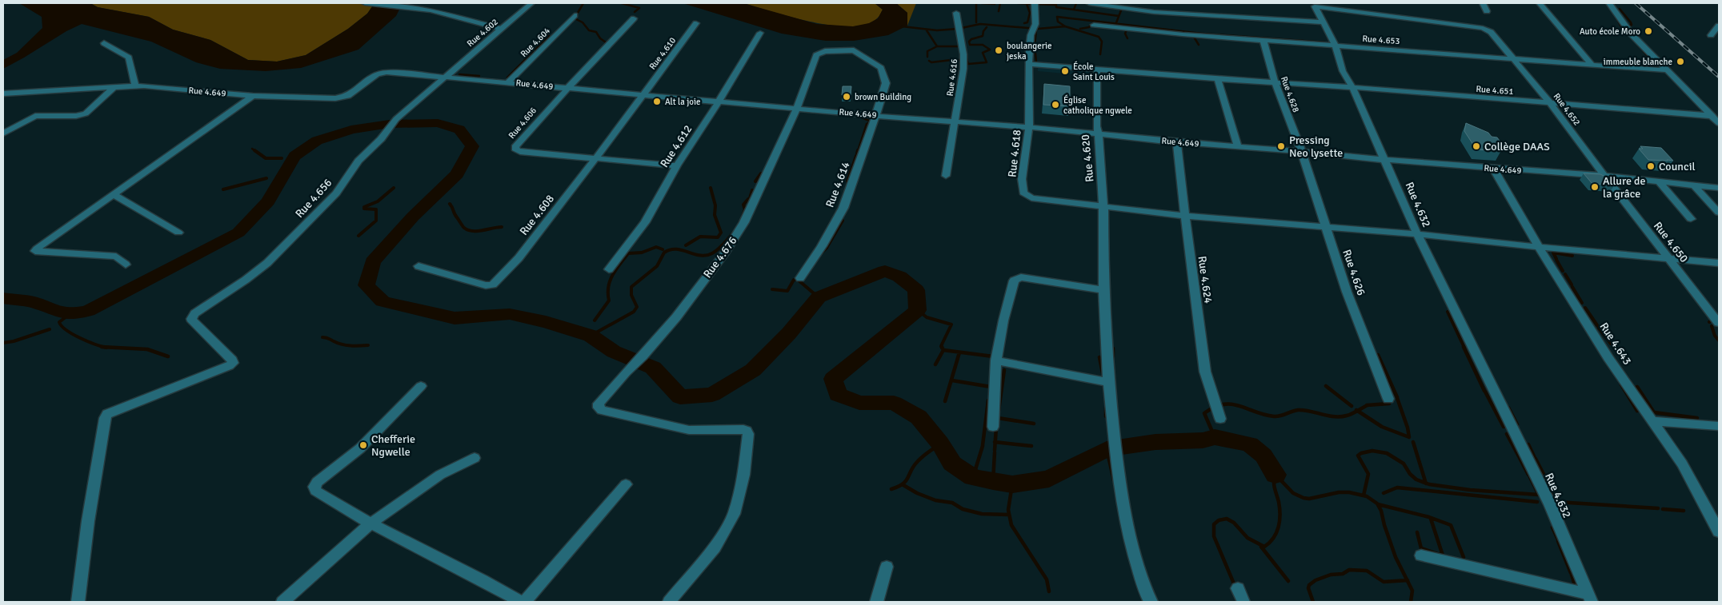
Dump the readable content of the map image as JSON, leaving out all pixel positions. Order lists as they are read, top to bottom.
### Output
{
  "streets": {
    "street": [
      "Rue 4.602",
      "Rue 4.653",
      "Rue 4.604",
      "Rue 4.610",
      "Rue 4.616",
      "Rue 4.649",
      "Rue 4.651",
      "Rue 4.628",
      "Rue 4.652",
      "Rue 4.606",
      "Rue 4.612",
      "Rue 4.618",
      "Rue 4.620",
      "Rue 4.614",
      "Rue 4.656",
      "Rue 4.632",
      "Rue 4.608",
      "Rue 4.650",
      "Rue 4.676",
      "Rue 4.626",
      "Rue 4.624",
      "Rue 4.643"
    ]
  },
  "crossings": [
    ["Rue 4.602", "Rue 4.649"],
    ["Rue 4.602", "Rue 4.656"],
    ["Rue 4.653", "Rue 4.628"],
    ["Rue 4.653", "Rue 4.652"],
    ["Rue 4.653", "Rue 4.632"],
    ["Rue 4.604", "Rue 4.649"],
    ["Rue 4.610", "Rue 4.649"],
    ["Rue 4.610", "Rue 4.608"],
    ["Rue 4.616", "Rue 4.649"],
    ["Rue 4.649", "Rue 4.628"],
    ["Rue 4.649", "Rue 4.652"],
    ["Rue 4.649", "Rue 4.606"],
    ["Rue 4.649", "Rue 4.612"],
    ["Rue 4.649", "Rue 4.618"],
    ["Rue 4.649", "Rue 4.620"],
    ["Rue 4.649", "Rue 4.614"],
    ["Rue 4.649", "Rue 4.656"],
    ["Rue 4.649", "Rue 4.632"],
    ["Rue 4.649", "Rue 4.608"],
    ["Rue 4.649", "Rue 4.650"],
    ["Rue 4.649", "Rue 4.676"],
    ["Rue 4.649", "Rue 4.626"],
    ["Rue 4.649", "Rue 4.624"],
    ["Rue 4.649", "Rue 4.643"],
    ["Rue 4.651", "Rue 4.628"],
    ["Rue 4.651", "Rue 4.652"],
    ["Rue 4.651", "Rue 4.632"],
    ["Rue 4.628", "Rue 4.626"],
    ["Rue 4.652", "Rue 4.632"],
    ["Rue 4.652", "Rue 4.650"],
    ["Rue 4.606", "Rue 4.608"],
    ["Rue 4.618", "Rue 4.620"],
    ["Rue 4.618", "Rue 4.632"],
    ["Rue 4.618", "Rue 4.650"],
    ["Rue 4.618", "Rue 4.626"],
    ["Rue 4.618", "Rue 4.624"],
    ["Rue 4.618", "Rue 4.643"],
    ["Rue 4.614", "Rue 4.676"]
  ],
  "places": [
    "Auto école Moro",
    "boulangerie jeska",
    "immeuble blanche",
    "École Saint Louis",
    "brown Building",
    "Alt la joie",
    "Église catholique ngwele",
    "Pressing Neo lysette",
    "Collège DAAS",
    "Council",
    "Allure de la grâce",
    "Chefferie Ngwelle"
  ]
}
